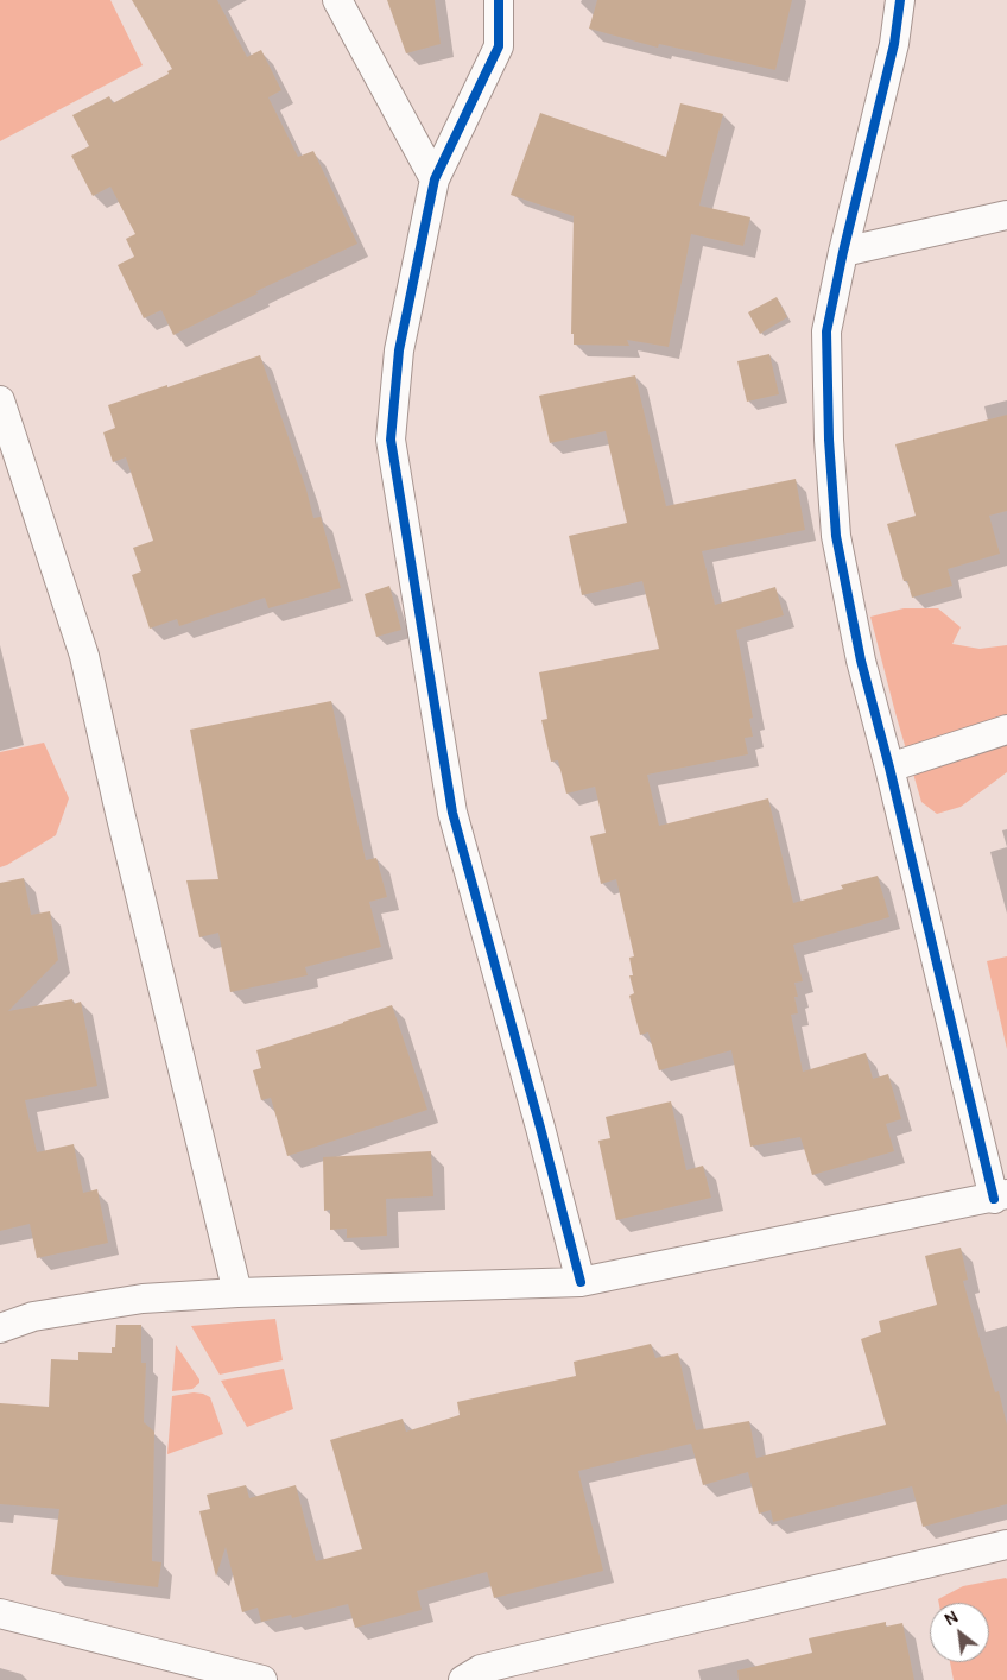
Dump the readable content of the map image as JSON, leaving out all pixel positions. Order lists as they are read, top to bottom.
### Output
{
  "north": "top left"
}
